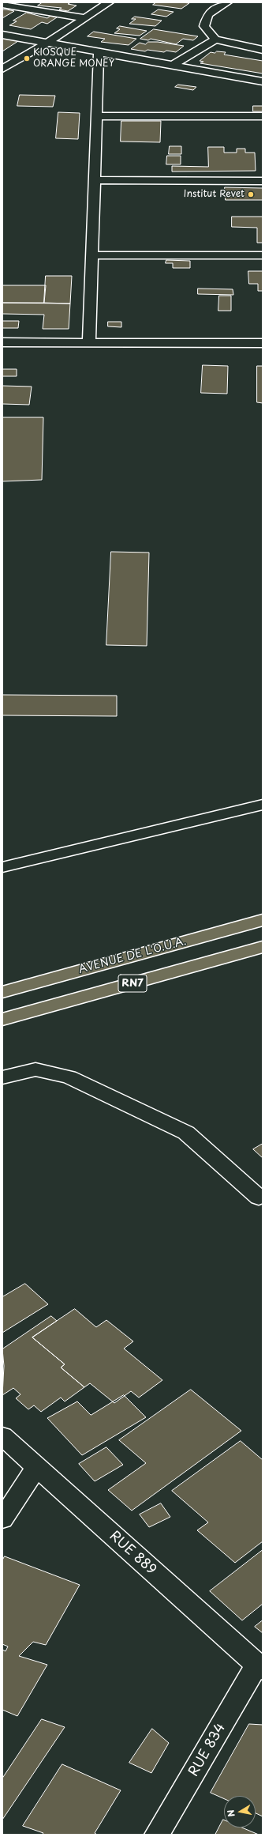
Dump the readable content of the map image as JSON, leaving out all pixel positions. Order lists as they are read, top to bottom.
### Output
{
  "streets": {
    "highway": ["AVENUE DE L'O.U.A.", "RN7"],
    "street": ["RUE 889", "RUE 834"]
  },
  "crossings": [
    ["RUE 889", "RUE 834"]
  ],
  "places": ["KIOSQUE ORANGE MONEY", "Institut Revet"],
  "north": "left"
}
